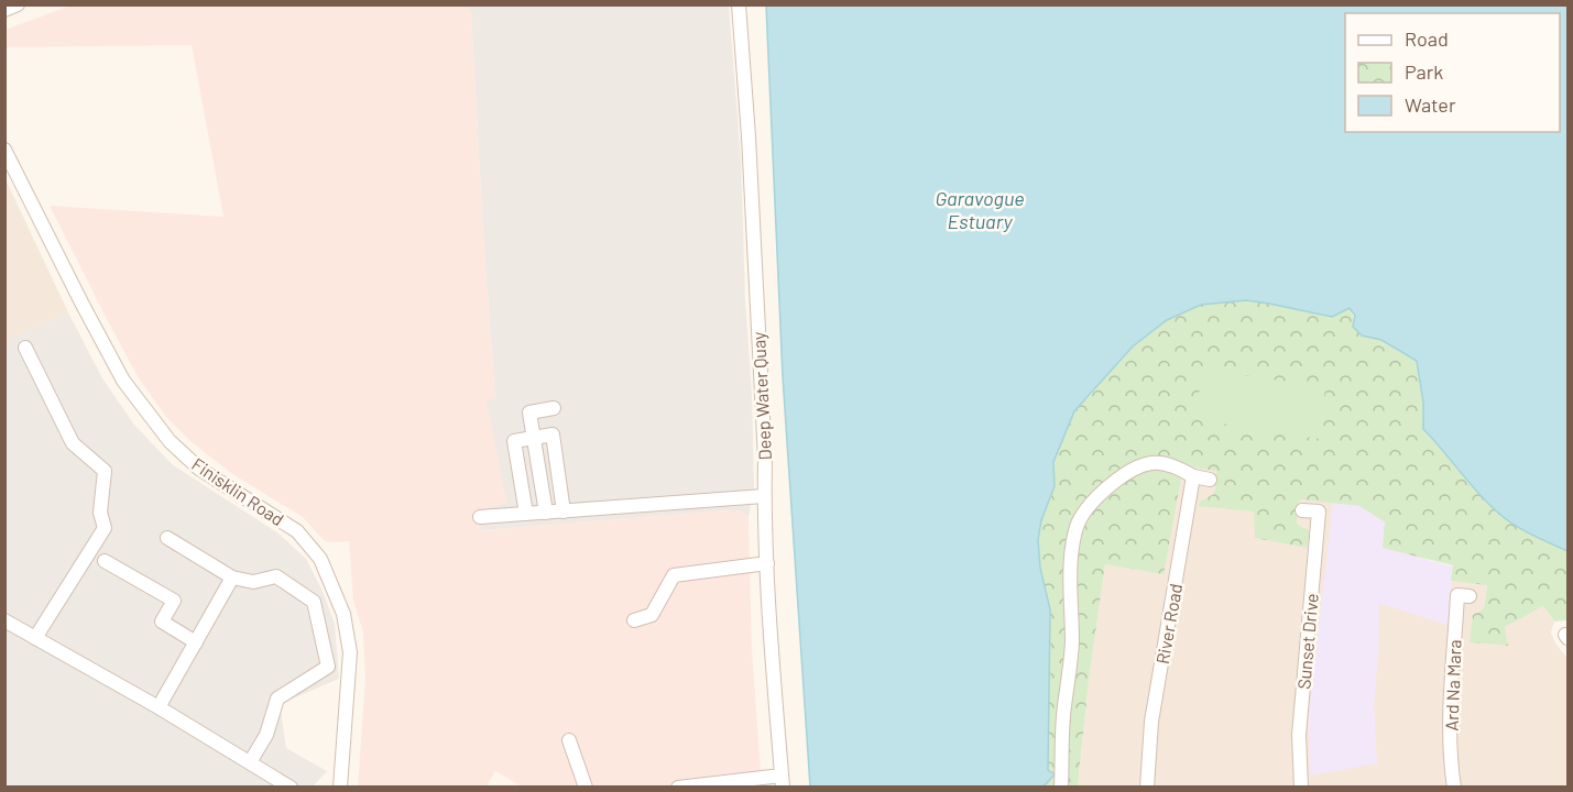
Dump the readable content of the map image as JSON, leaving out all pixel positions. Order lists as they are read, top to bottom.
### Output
{
  "streets": {
    "street": [
      "Deep Water Quay",
      "Finisklin Road",
      "River Road",
      "Sunset Drive",
      "Ard Na Mara"
    ]
  },
  "water": ["Garavogue Estuary"],
  "legend": ["Road", "Park", "Water"]
}
